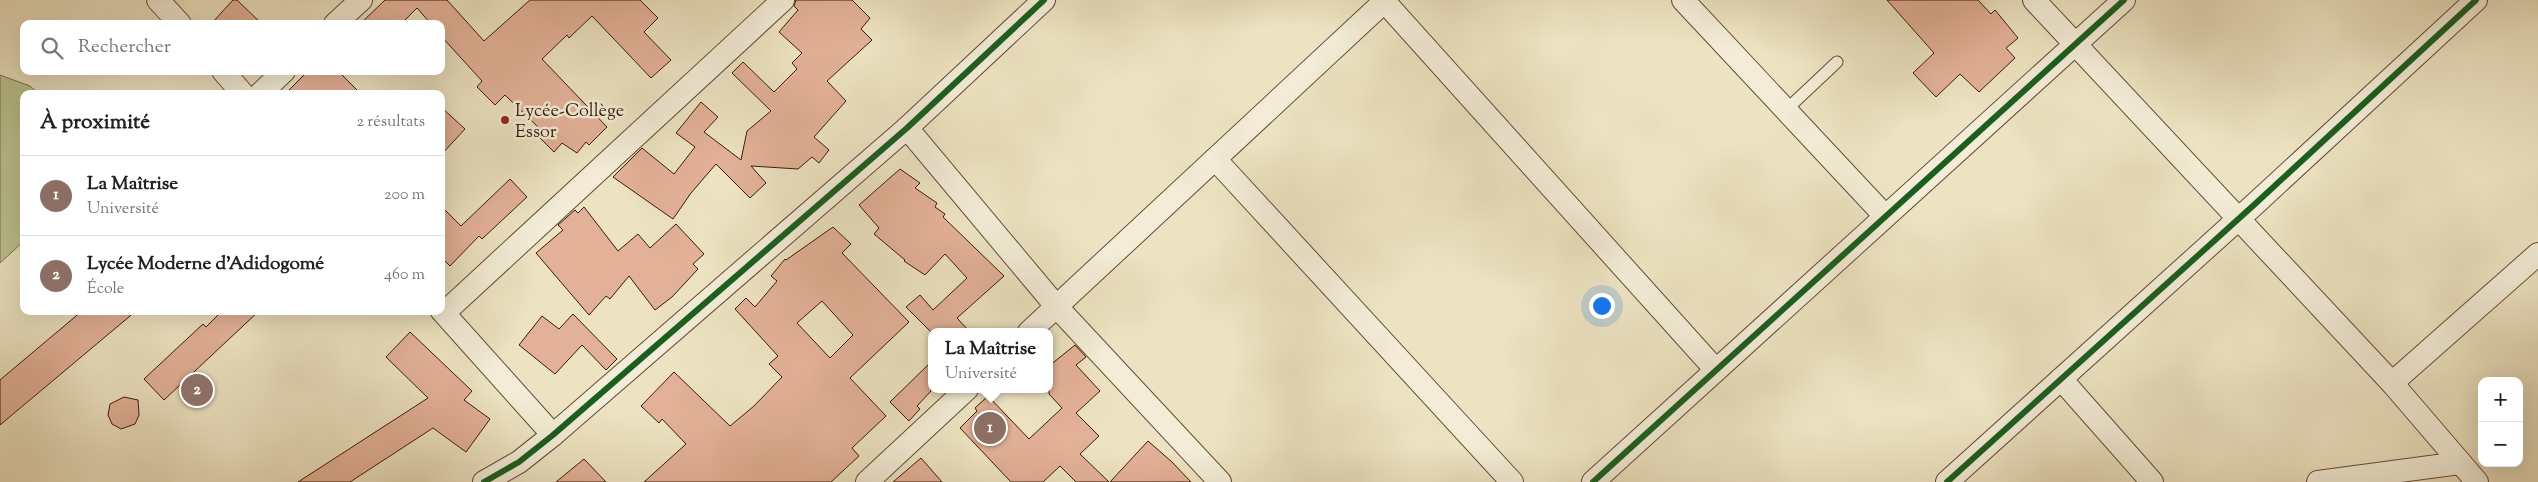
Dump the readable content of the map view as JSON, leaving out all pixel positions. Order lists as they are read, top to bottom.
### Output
{
  "places": ["Lycée-Collège Essor"],
  "page": {
    "search": "Rechercher",
    "heading": ["À proximité", "2 résultats"],
    "list": [
      {
        "mark": "1",
        "name": "La Maîtrise",
        "note": "Université",
        "value": "200 m"
      },
      {
        "mark": "2",
        "name": "Lycée Moderne d'Adidogomé",
        "note": "École",
        "value": "460 m"
      }
    ],
    "popup": ["La Maîtrise", "Université"],
    "pins": ["2", "1"],
    "map_buttons": ["+", "−"]
  }
}
